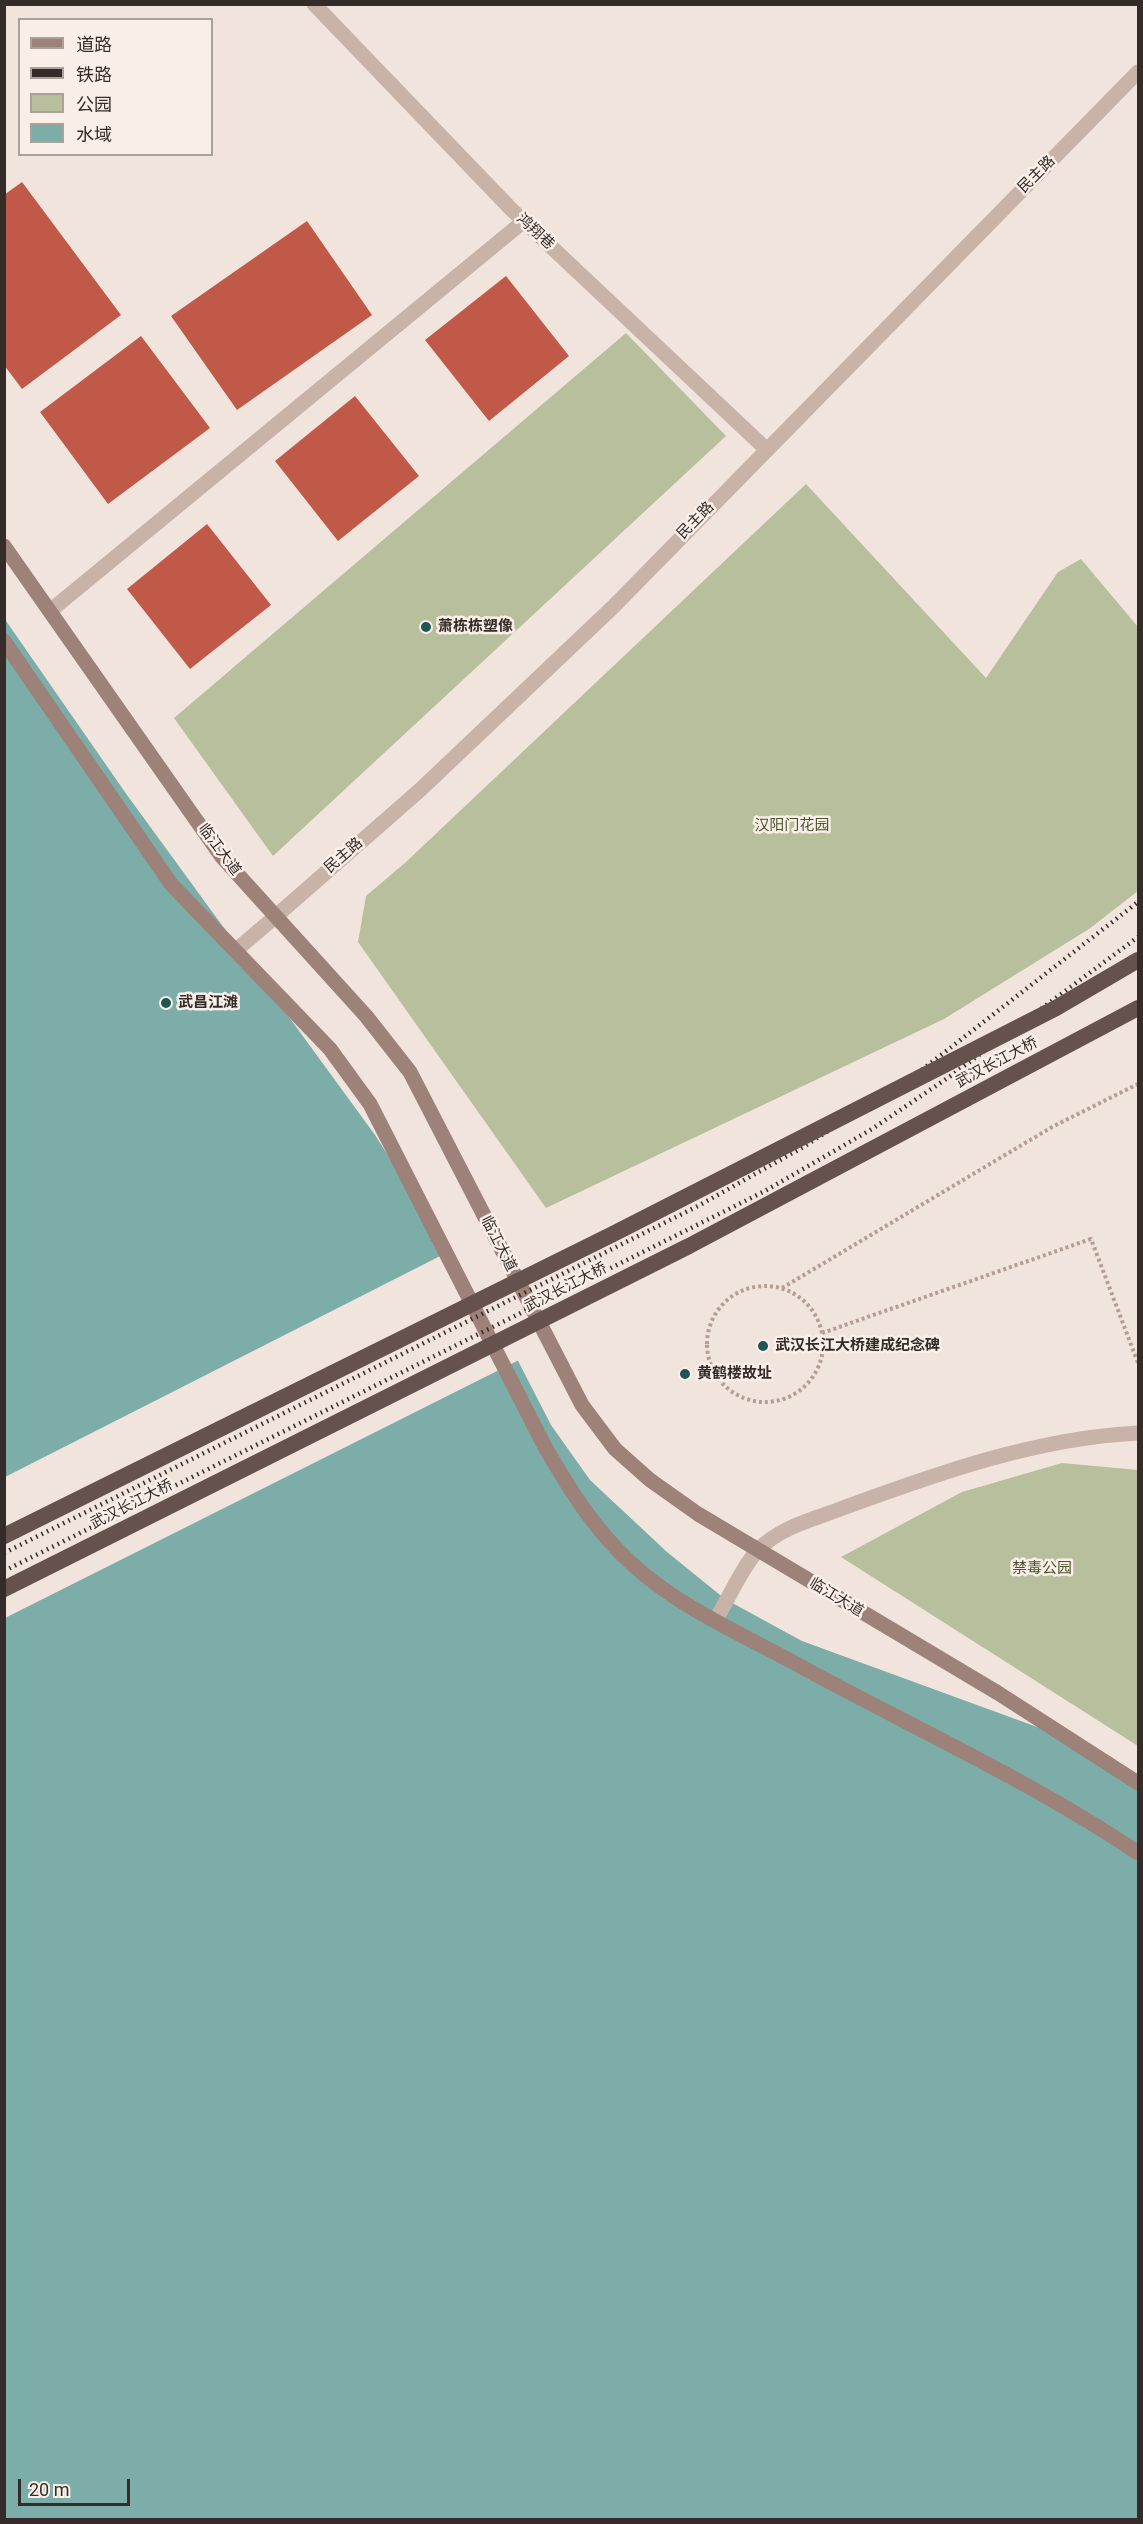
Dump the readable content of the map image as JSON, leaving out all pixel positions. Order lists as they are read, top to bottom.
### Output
{
  "streets": {
    "highway": ["武汉长江大桥"],
    "main road": ["临江大道"],
    "street": ["民主路", "鸿翔巷"]
  },
  "crossings": [
    ["民主路", "鸿翔巷"],
    ["民主路", "临江大道"]
  ],
  "parks": ["汉阳门花园", "禁毒公园"],
  "places": [
    "萧栋栋塑像",
    "武昌江滩",
    "武汉长江大桥建成纪念碑",
    "黄鹤楼故址"
  ],
  "legend": [
    "道路",
    "铁路",
    "公园",
    "水域"
  ],
  "scale_bar": "20 m"
}
